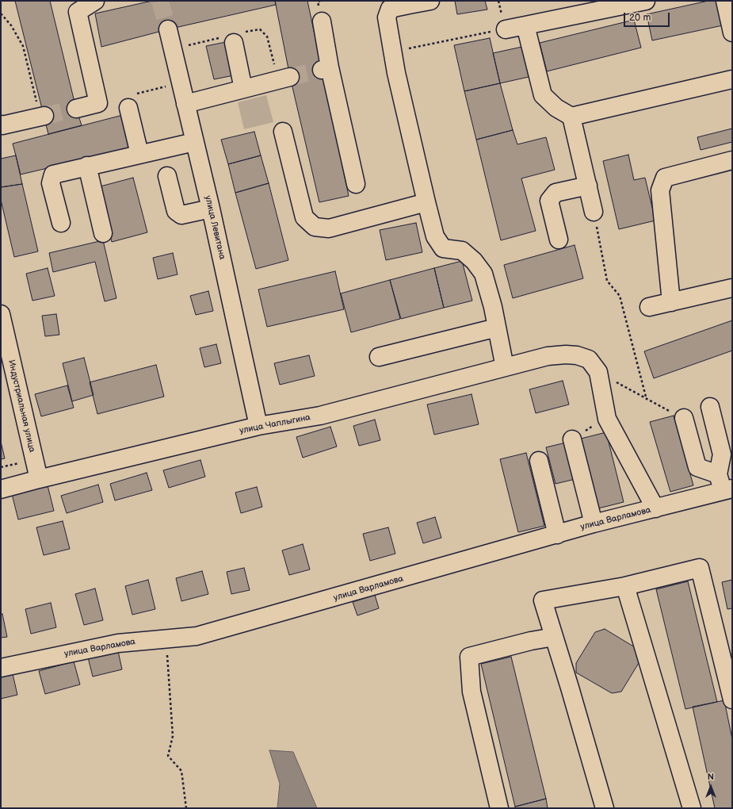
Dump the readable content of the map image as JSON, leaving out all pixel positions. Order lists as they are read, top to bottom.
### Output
{
  "streets": {
    "street": [
      "улица Левитана",
      "Индустриальная улица",
      "улица Чаплыгина",
      "улица Варламова"
    ]
  },
  "crossings": [
    ["улица Левитана", "улица Чаплыгина"],
    ["Индустриальная улица", "улица Чаплыгина"]
  ],
  "scale_bar": "20 m",
  "north": "top"
}
